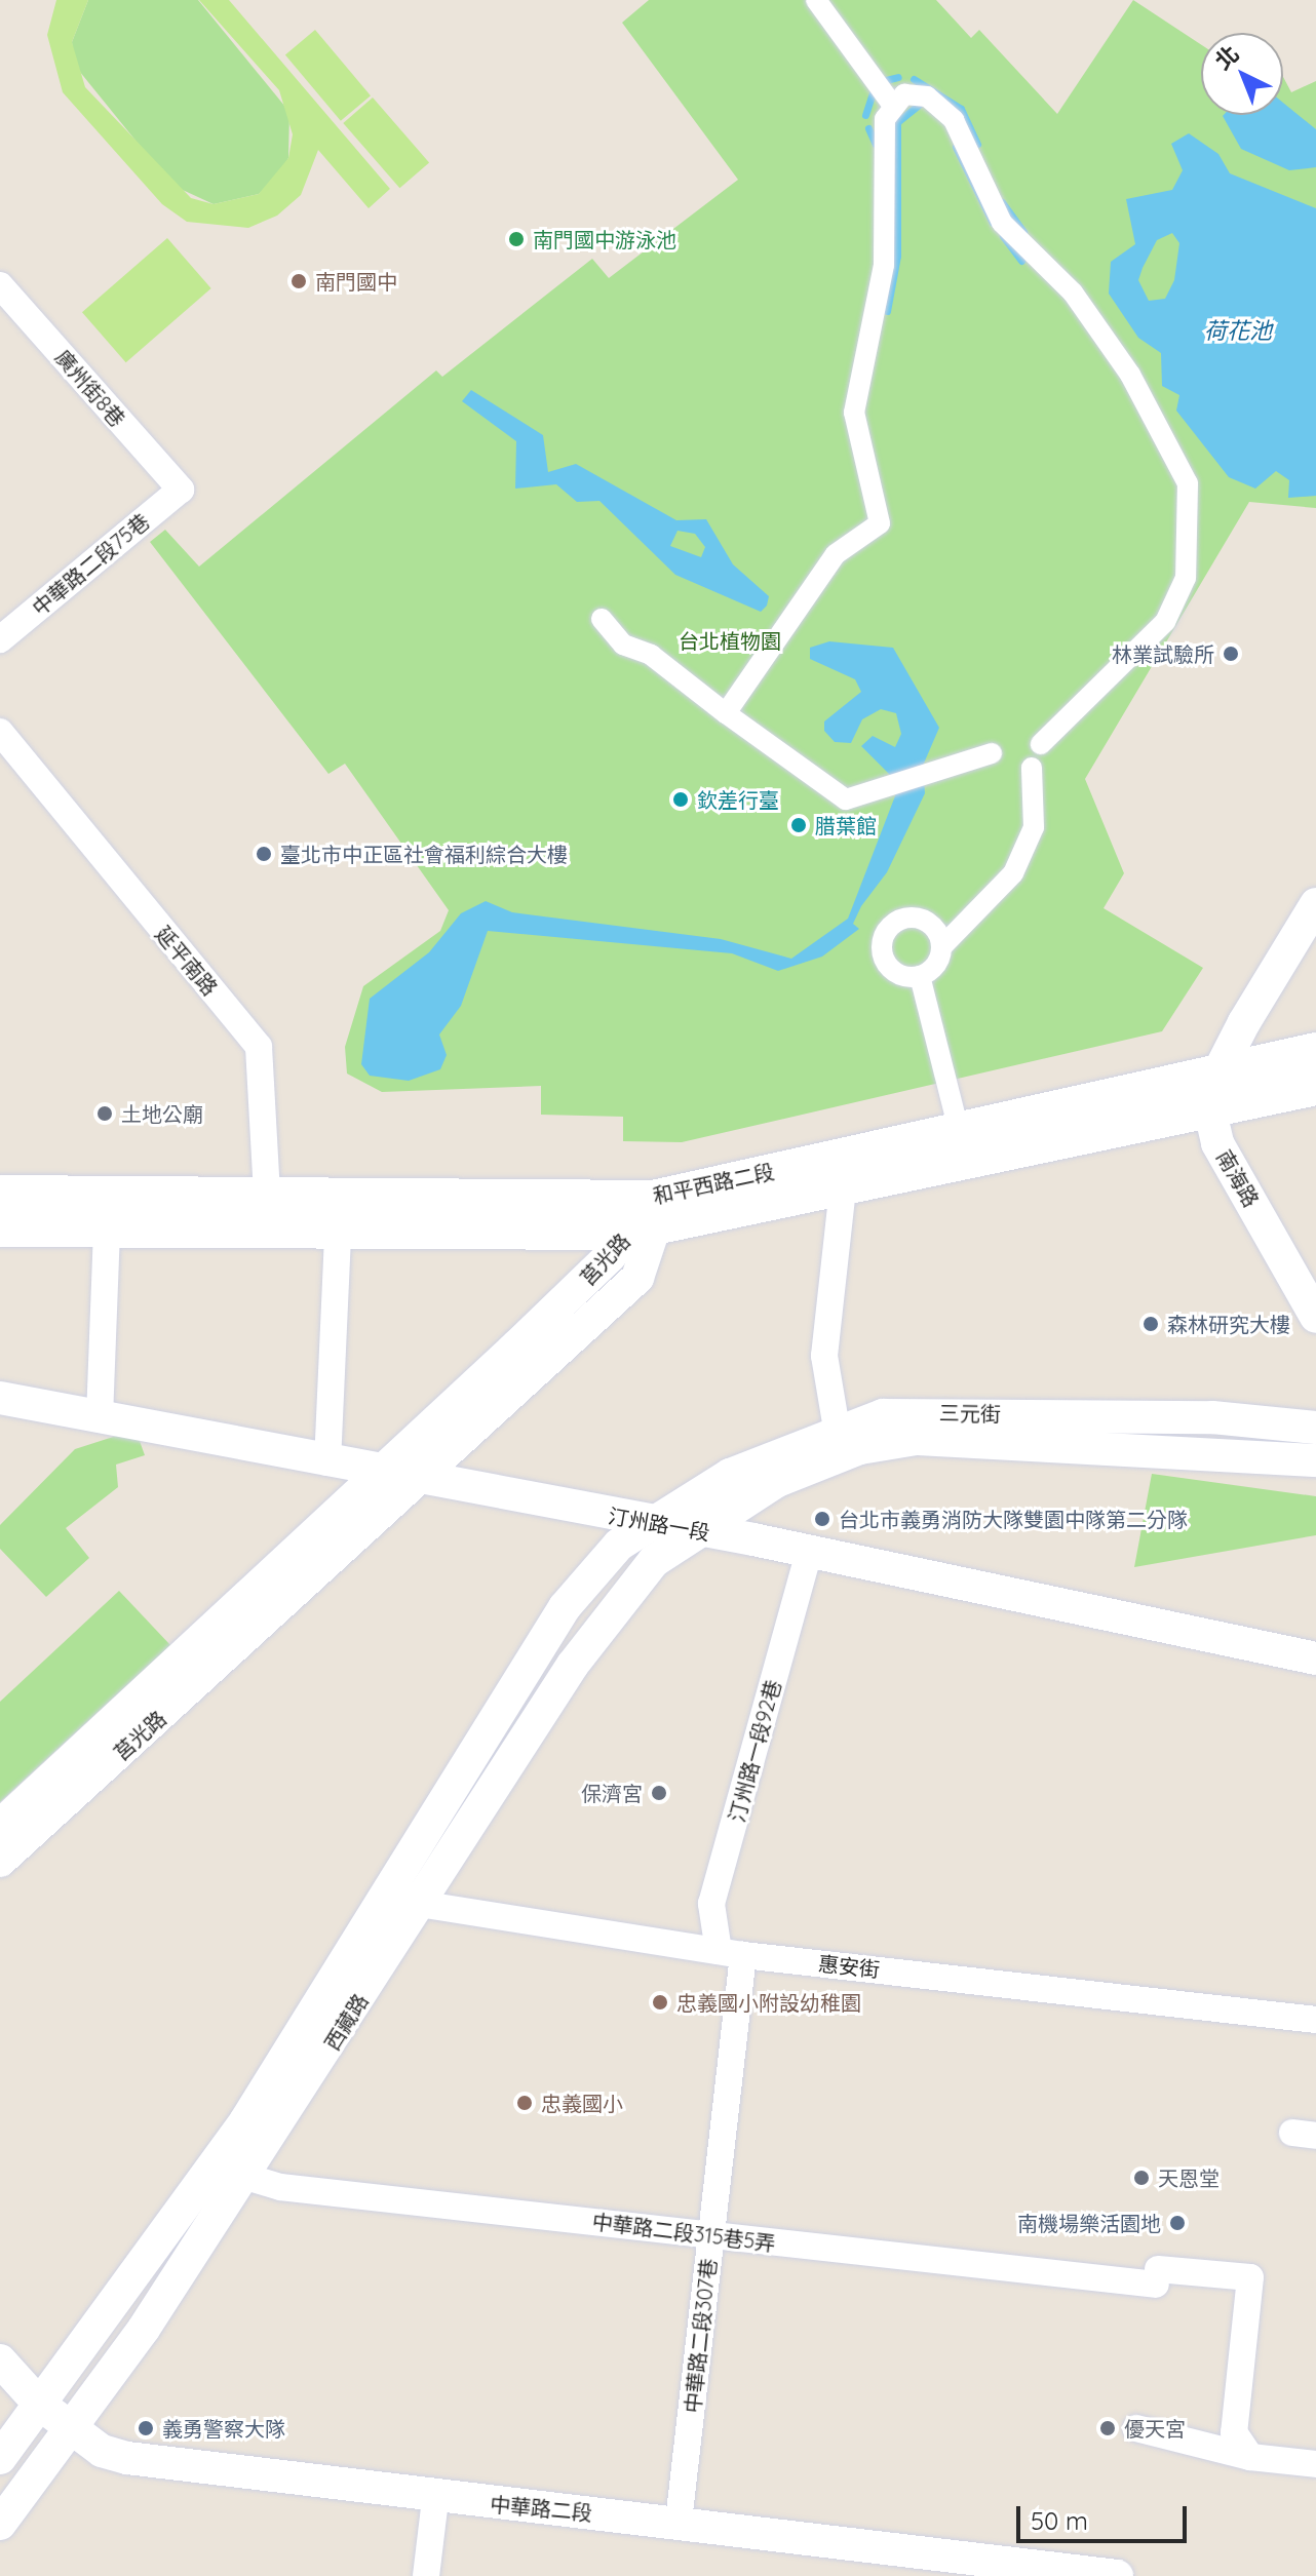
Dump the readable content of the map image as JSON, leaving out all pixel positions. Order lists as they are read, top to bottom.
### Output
{
  "streets": {
    "main road": ["和平西路二段"],
    "street": [
      "廣州街8巷",
      "中華路二段75巷",
      "延平南路",
      "南海路",
      "莒光路",
      "三元街",
      "汀州路一段",
      "汀州路一段92巷",
      "惠安街",
      "西藏路",
      "中華路二段315巷5弄",
      "中華路二段307巷",
      "中華路二段"
    ]
  },
  "crossings": [
    ["廣州街8巷", "中華路二段75巷"],
    ["延平南路", "和平西路二段"],
    ["南海路", "和平西路二段"],
    ["和平西路二段", "莒光路"],
    ["莒光路", "汀州路一段"],
    ["三元街", "汀州路一段"],
    ["三元街", "西藏路"],
    ["汀州路一段", "汀州路一段92巷"],
    ["汀州路一段", "西藏路"],
    ["汀州路一段92巷", "惠安街"],
    ["汀州路一段92巷", "中華路二段307巷"],
    ["惠安街", "西藏路"],
    ["惠安街", "中華路二段307巷"],
    ["西藏路", "中華路二段315巷5弄"],
    ["西藏路", "中華路二段"],
    ["中華路二段315巷5弄", "中華路二段307巷"],
    ["中華路二段307巷", "中華路二段"]
  ],
  "water": ["荷花池"],
  "parks": ["台北植物園"],
  "places": [
    "南門國中游泳池",
    "南門國中",
    "林業試驗所",
    "欽差行臺",
    "腊葉館",
    "臺北市中正區社會福利綜合大樓",
    "土地公廟",
    "森林研究大樓",
    "台北市義勇消防大隊雙園中隊第二分隊",
    "保濟宮",
    "忠義國小附設幼稚園",
    "忠義國小",
    "天恩堂",
    "南機場樂活園地",
    "義勇警察大隊",
    "優天宮"
  ],
  "scale_bar": "50 m",
  "north": "top left"
}
